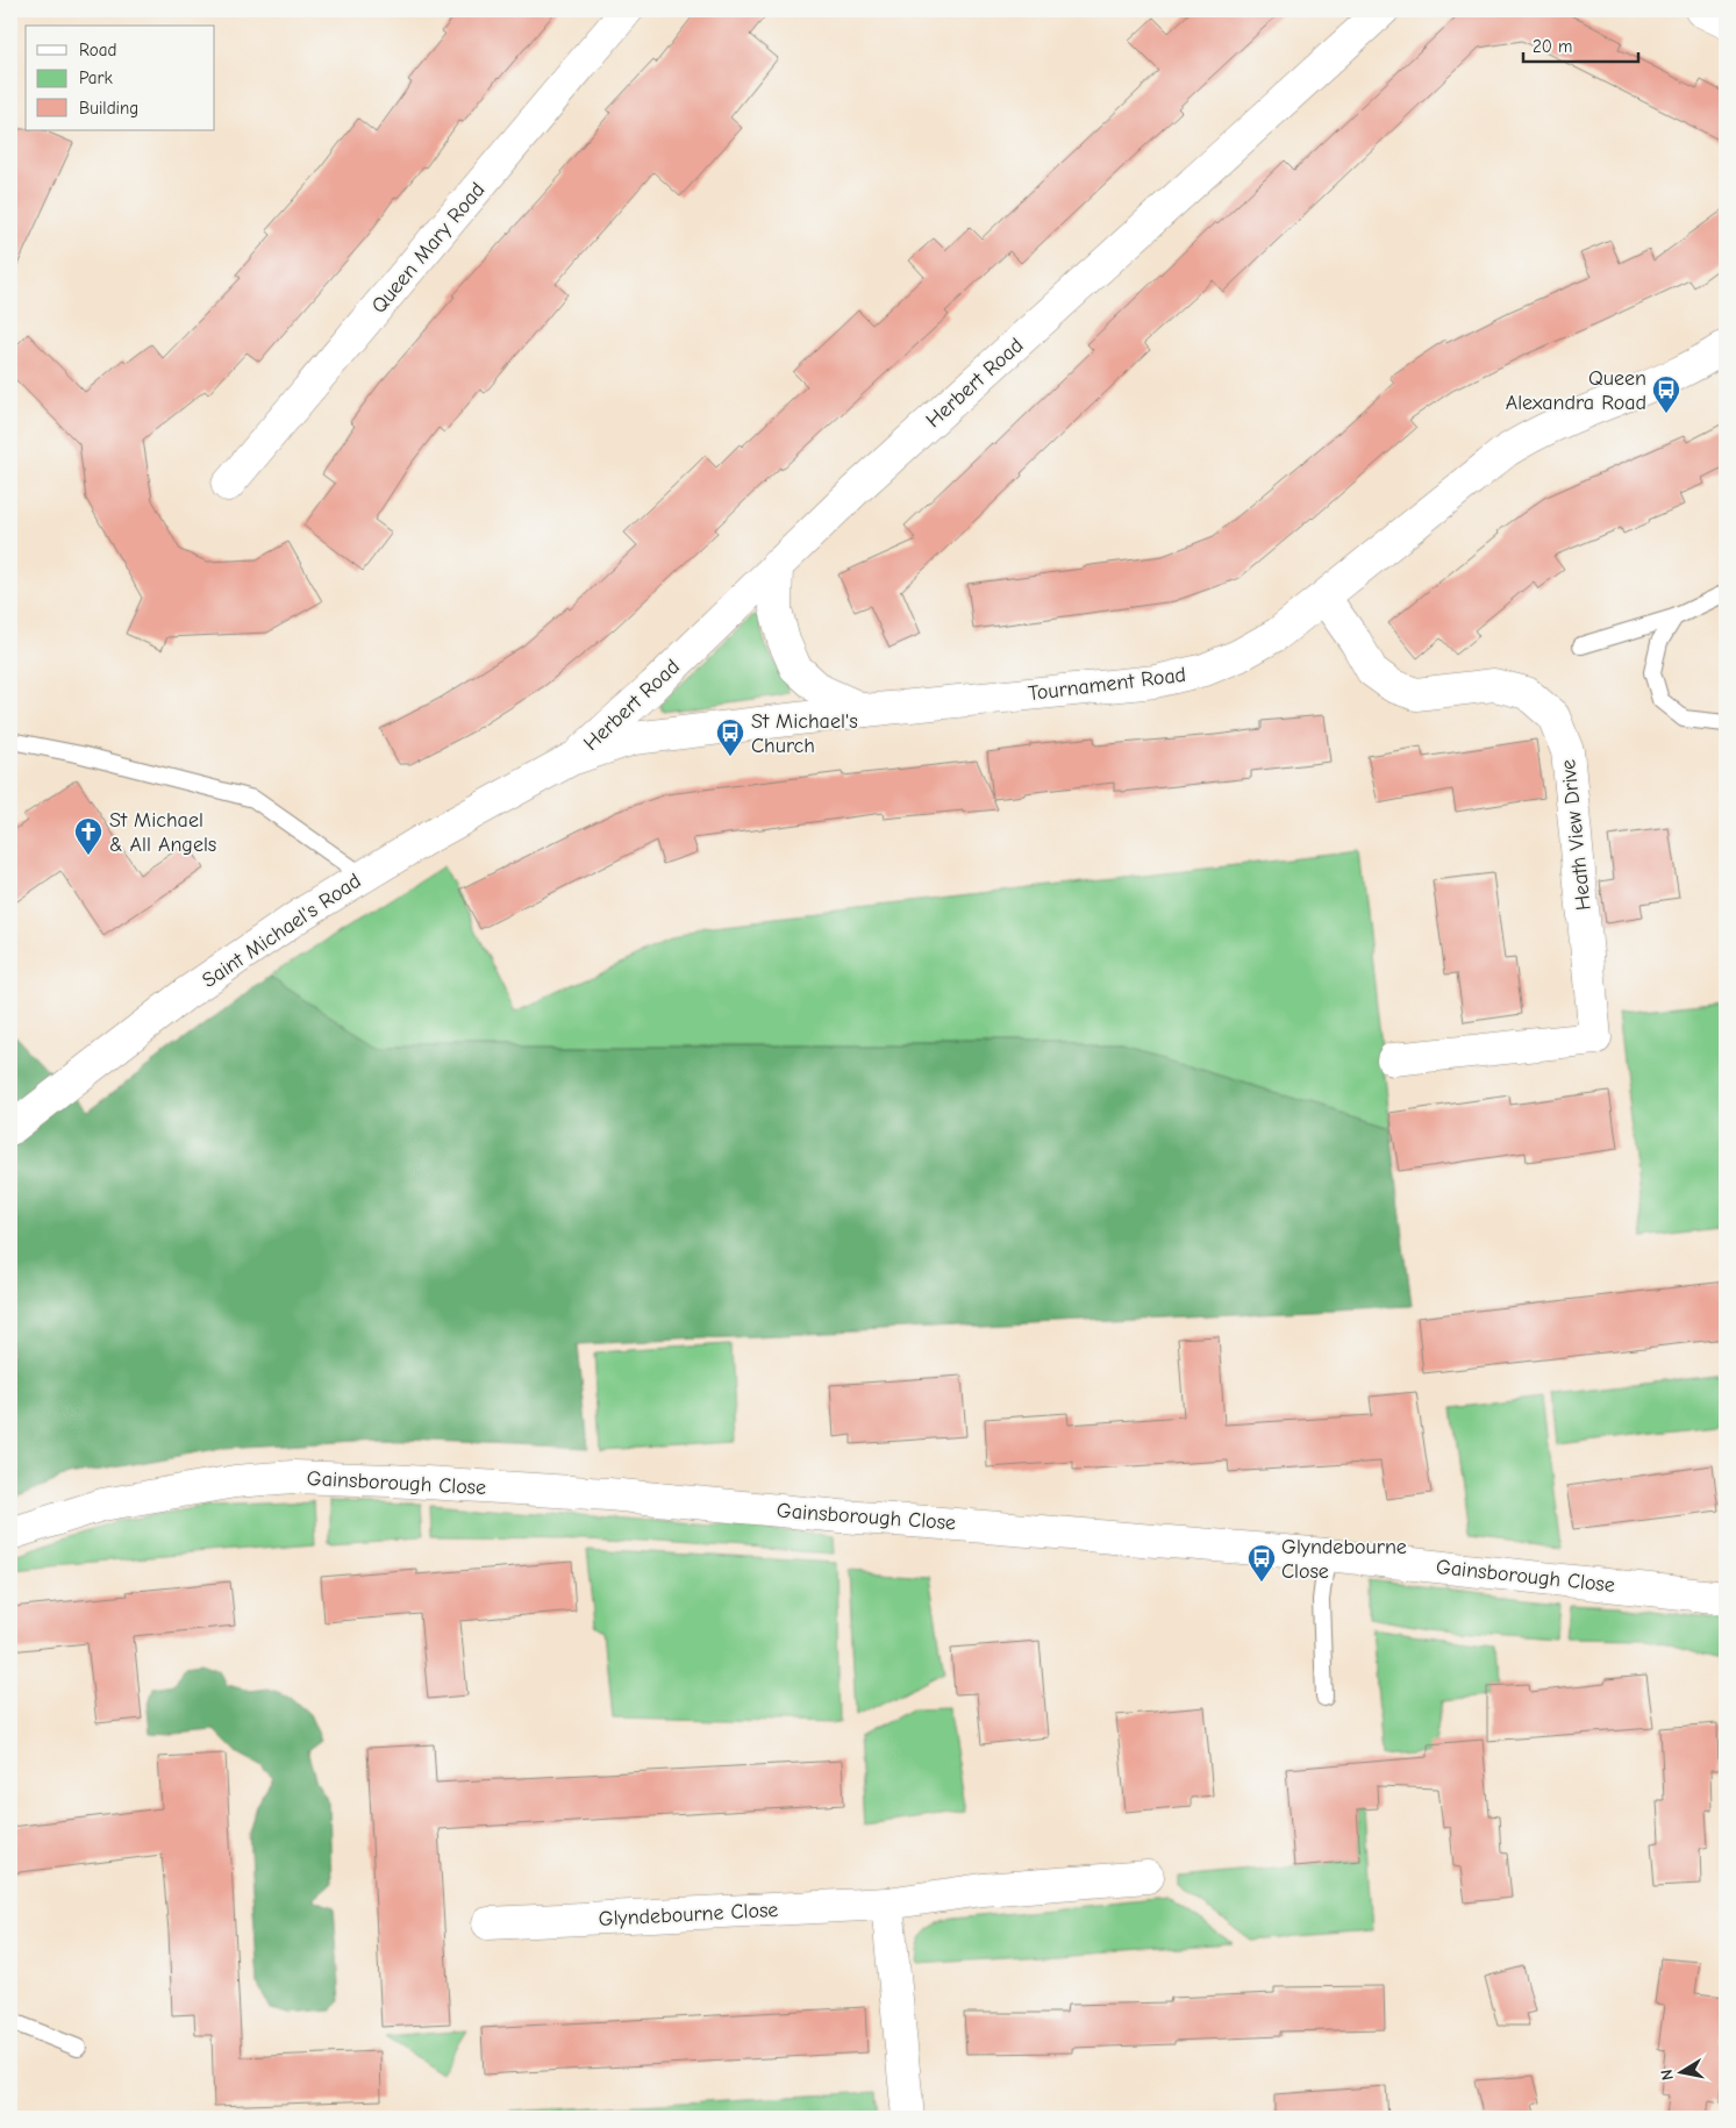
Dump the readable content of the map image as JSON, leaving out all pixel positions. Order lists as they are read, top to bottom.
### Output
{
  "streets": {
    "street": [
      "Queen Mary Road",
      "Herbert Road",
      "Tournament Road",
      "Heath View Drive",
      "Saint Michael's Road",
      "Gainsborough Close",
      "Glyndebourne Close"
    ]
  },
  "crossings": [
    ["Herbert Road", "Tournament Road"],
    ["Herbert Road", "Saint Michael's Road"],
    ["Tournament Road", "Heath View Drive"],
    ["Tournament Road", "Saint Michael's Road"]
  ],
  "places": {
    "bus stop": ["Queen Alexandra Road", "St Michael's Church", "Glyndebourne Close"],
    "church": ["St Michael & All Angels"]
  },
  "legend": ["Road", "Park", "Building"],
  "scale_bar": "20 m",
  "north": "left"
}
